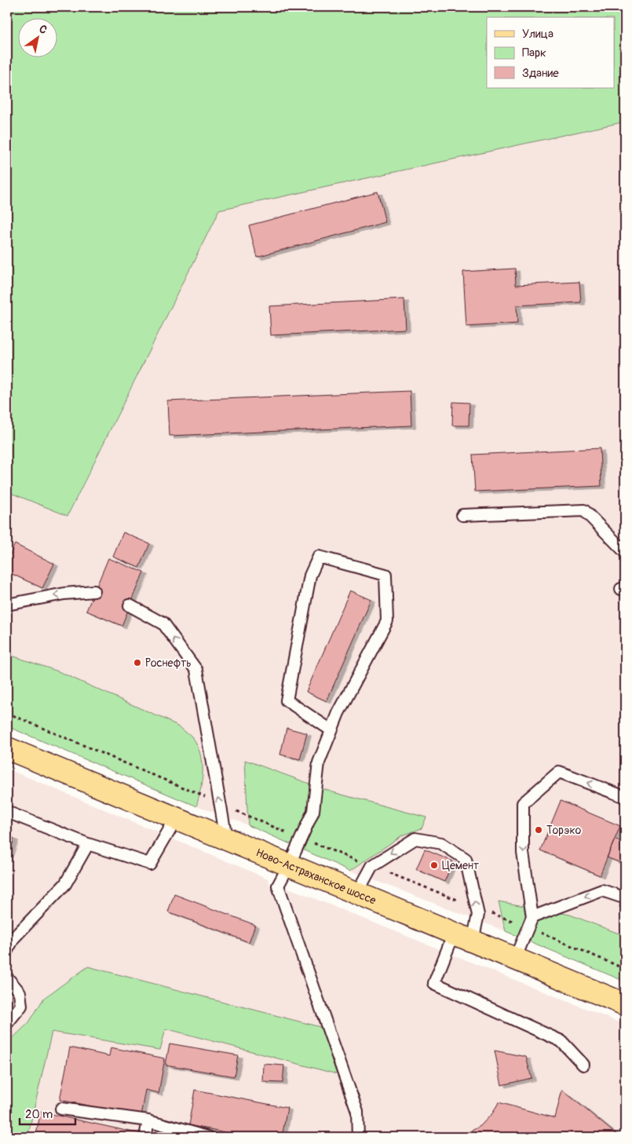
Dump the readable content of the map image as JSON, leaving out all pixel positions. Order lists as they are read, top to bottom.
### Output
{
  "streets": {
    "main road": ["Ново-Астраханское шоссе"]
  },
  "places": ["Роснефть", "Торэко", "Цемент"],
  "legend": ["Улица", "Парк", "Здание"],
  "scale_bar": "20 m",
  "north": "top right"
}
